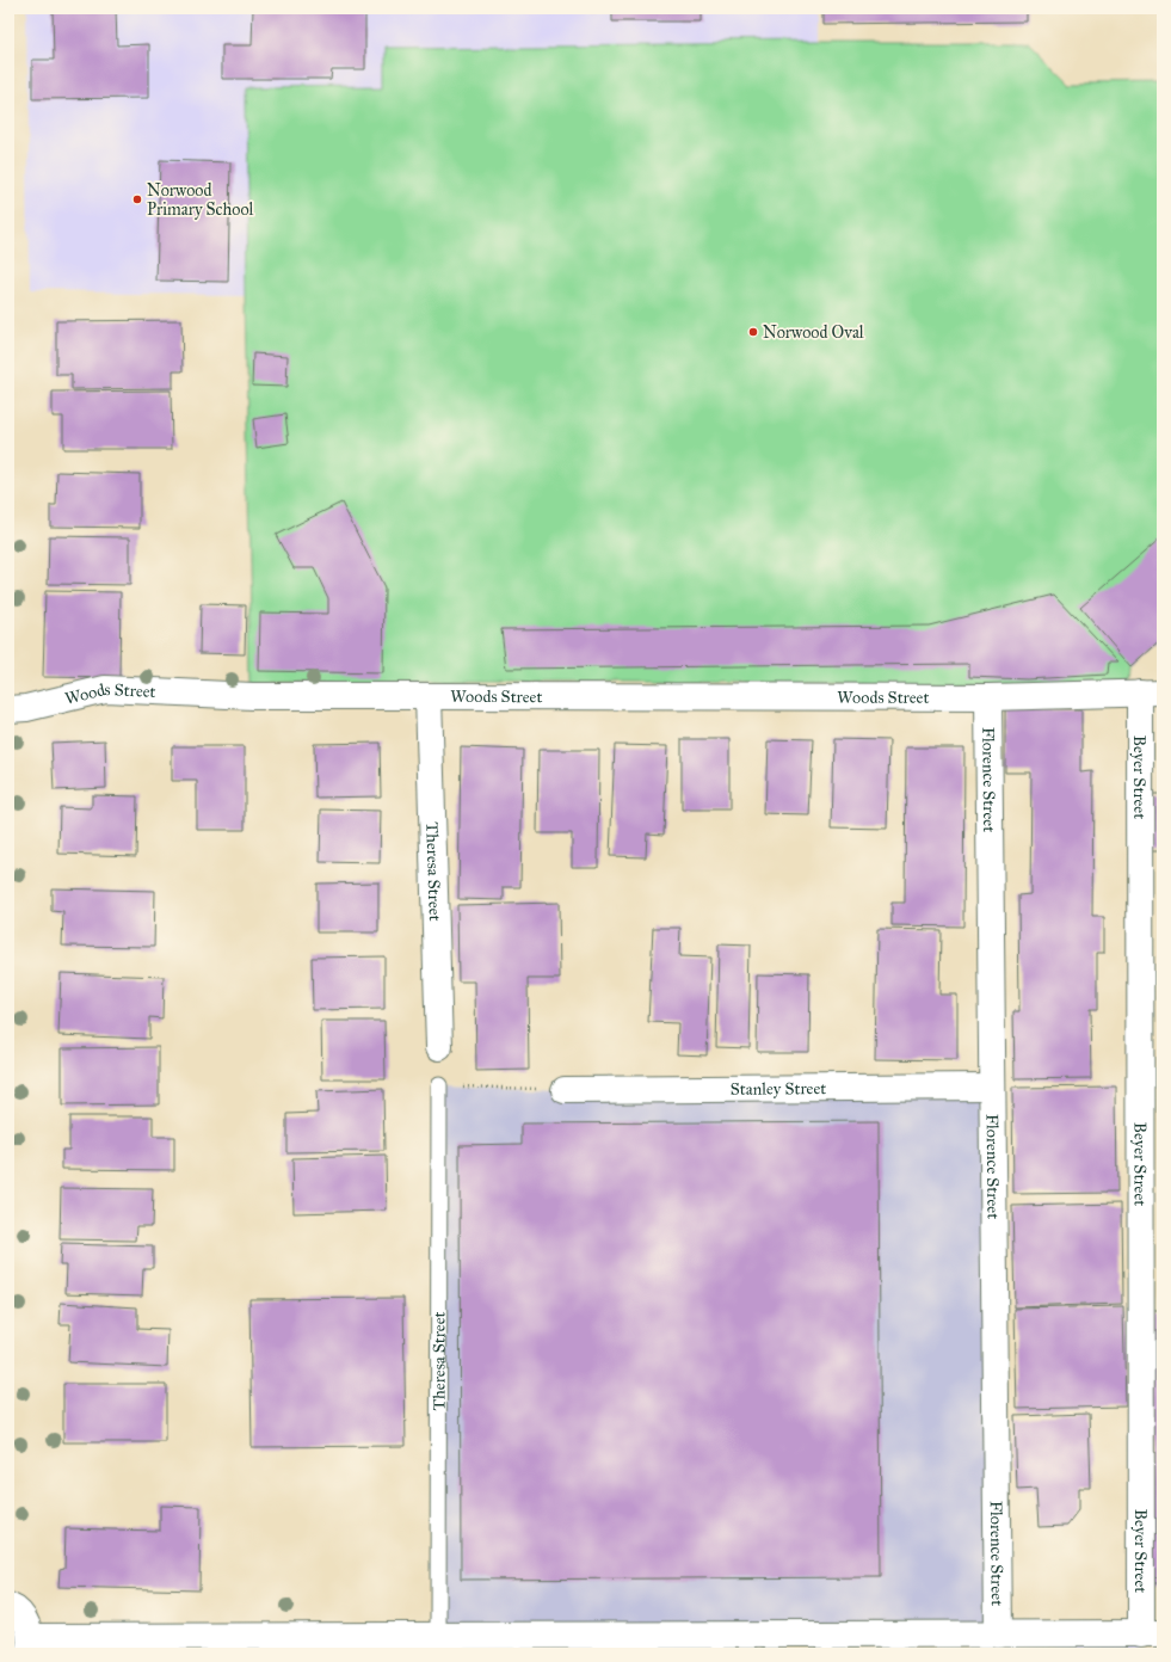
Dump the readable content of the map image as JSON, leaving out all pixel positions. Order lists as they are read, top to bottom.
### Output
{
  "streets": {
    "street": [
      "Woods Street",
      "Beyer Street",
      "Florence Street",
      "Theresa Street",
      "Stanley Street"
    ]
  },
  "crossings": [
    ["Woods Street", "Beyer Street"],
    ["Woods Street", "Florence Street"],
    ["Woods Street", "Theresa Street"],
    ["Florence Street", "Stanley Street"]
  ],
  "places": ["Norwood Primary School", "Norwood Oval"]
}
